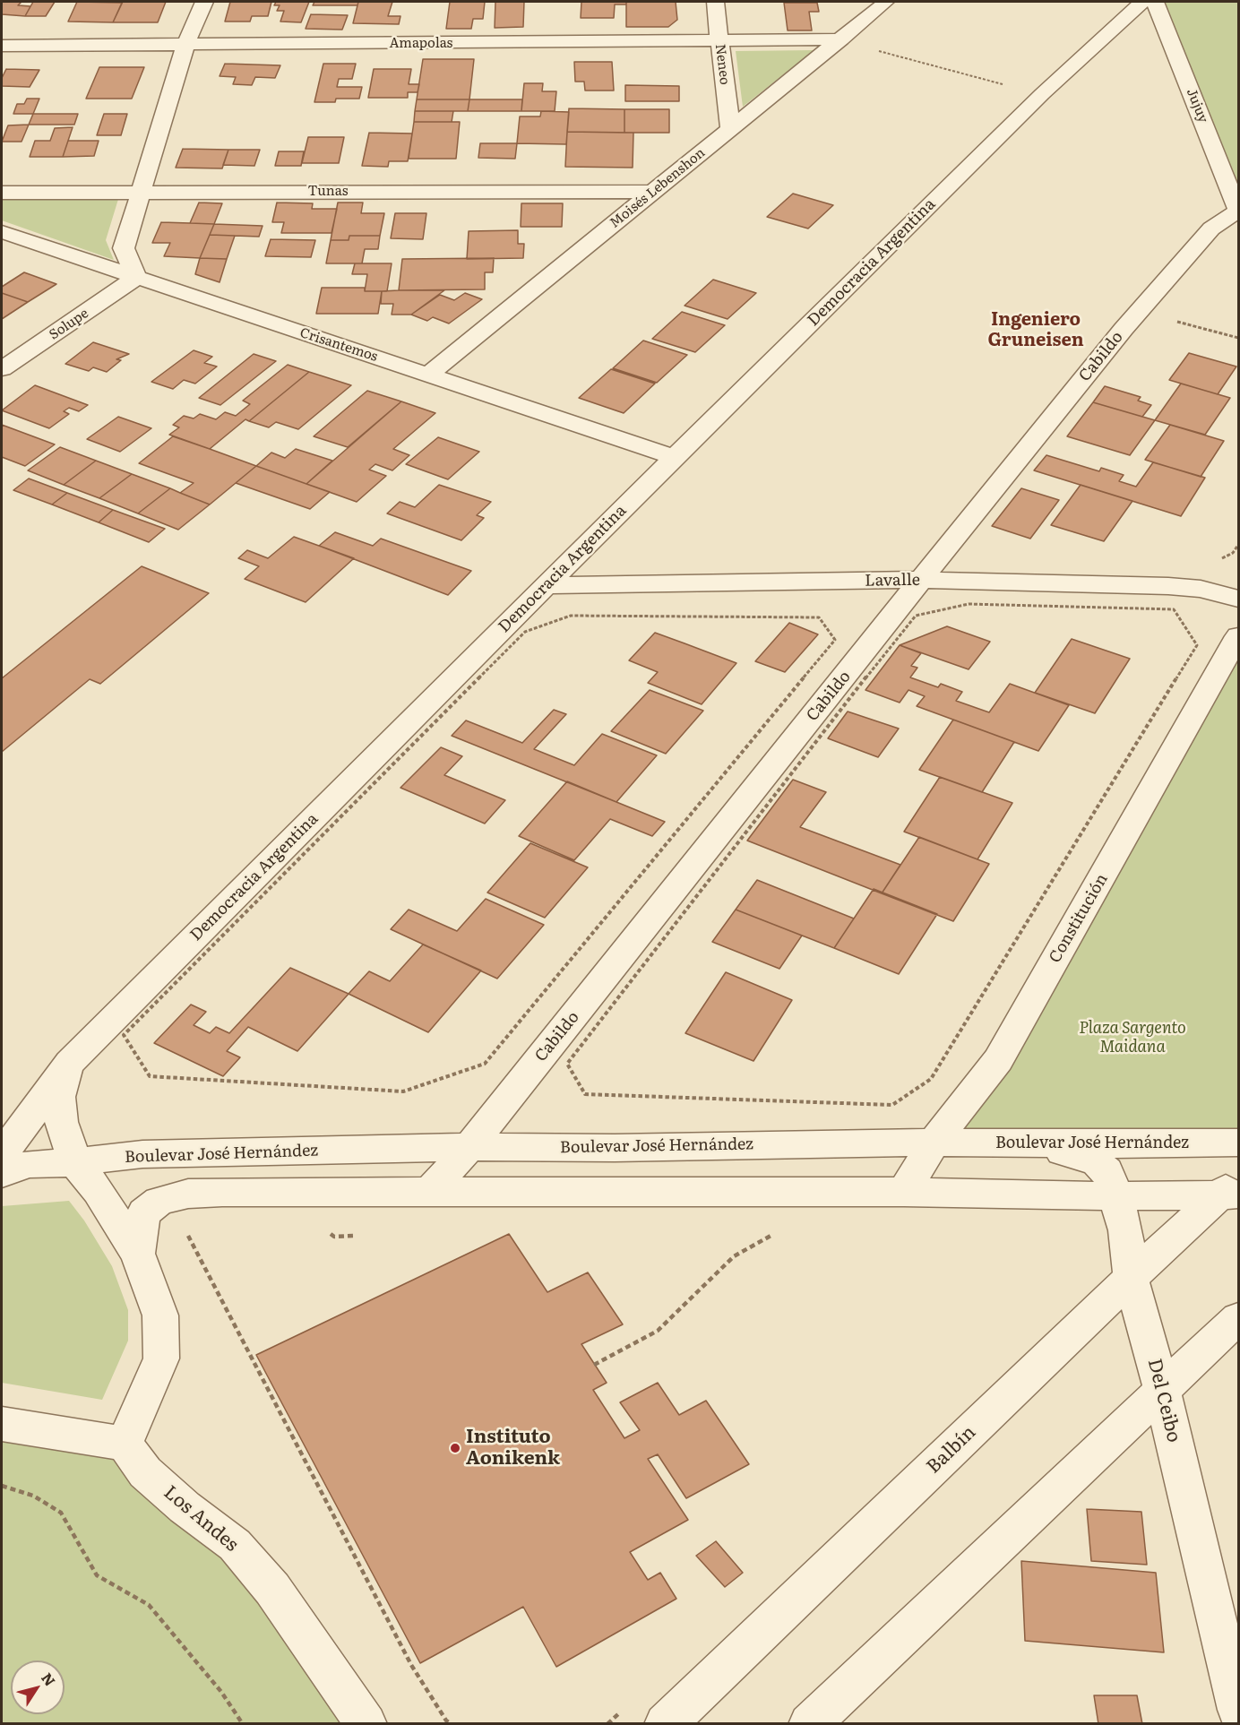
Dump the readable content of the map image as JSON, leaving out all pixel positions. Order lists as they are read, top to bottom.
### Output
{
  "streets": {
    "street": [
      "Amapolas",
      "Neneo",
      "Jujuy",
      "Moisés Lebenshon",
      "Tunas",
      "Democracia Argentina",
      "Solupe",
      "Crisantemos",
      "Cabildo",
      "Lavalle",
      "Constitución",
      "Boulevar José Hernández",
      "Del Ceibo",
      "Balbín",
      "Los Andes"
    ]
  },
  "crossings": [
    ["Amapolas", "Neneo"],
    ["Amapolas", "Moisés Lebenshon"],
    ["Neneo", "Moisés Lebenshon"],
    ["Jujuy", "Cabildo"],
    ["Moisés Lebenshon", "Tunas"],
    ["Moisés Lebenshon", "Crisantemos"],
    ["Democracia Argentina", "Crisantemos"],
    ["Democracia Argentina", "Lavalle"],
    ["Solupe", "Crisantemos"],
    ["Cabildo", "Lavalle"],
    ["Cabildo", "Boulevar José Hernández"],
    ["Constitución", "Boulevar José Hernández"],
    ["Boulevar José Hernández", "Del Ceibo"],
    ["Del Ceibo", "Balbín"]
  ],
  "districts": ["Ingeniero Gruneisen"],
  "parks": ["Plaza Sargento Maidana"],
  "places": ["Instituto Aonikenk"],
  "north": "top right"
}
